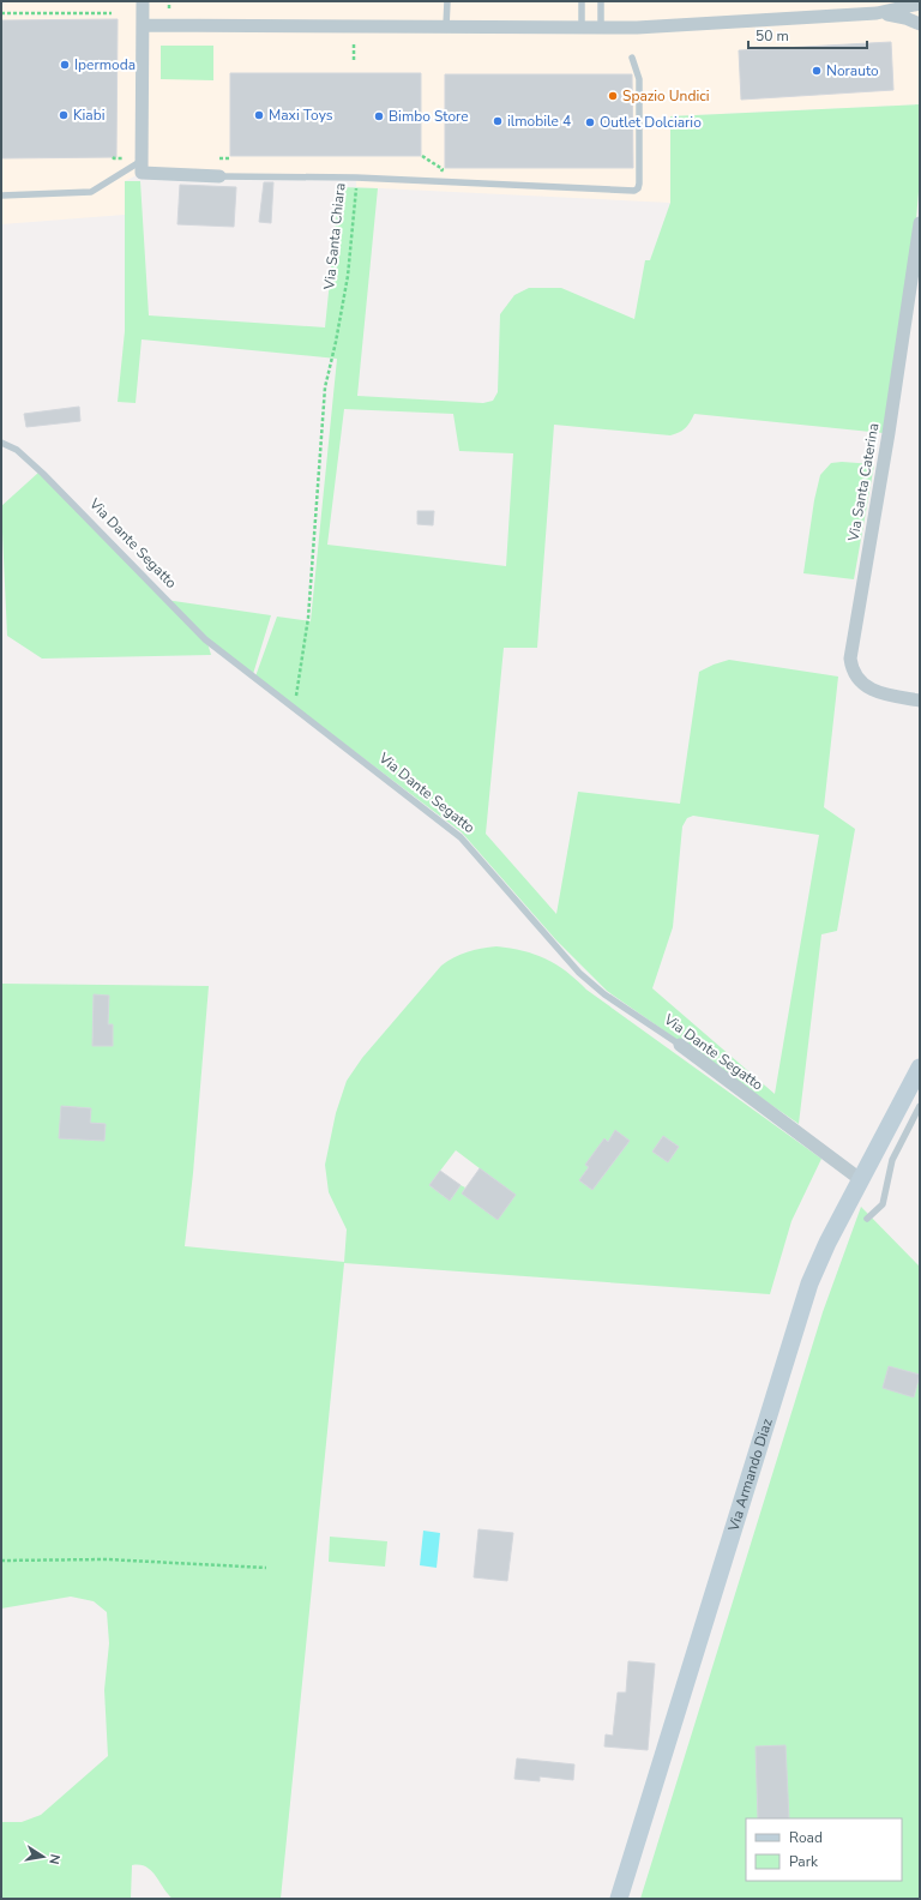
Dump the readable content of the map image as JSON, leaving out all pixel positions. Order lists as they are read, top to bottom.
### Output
{
  "streets": {
    "street": [
      "Via Santa Chiara",
      "Via Santa Caterina",
      "Via Dante Segatto",
      "Via Armando Diaz"
    ]
  },
  "crossings": [
    ["Via Dante Segatto", "Via Armando Diaz"]
  ],
  "places": [
    "Ipermoda",
    "Norauto",
    "Spazio Undici",
    "Kiabi",
    "Maxi Toys",
    "Bimbo Store",
    "ilmobile 4",
    "Outlet Dolciario"
  ],
  "legend": ["Road", "Park"],
  "scale_bar": "50 m",
  "north": "right"
}
